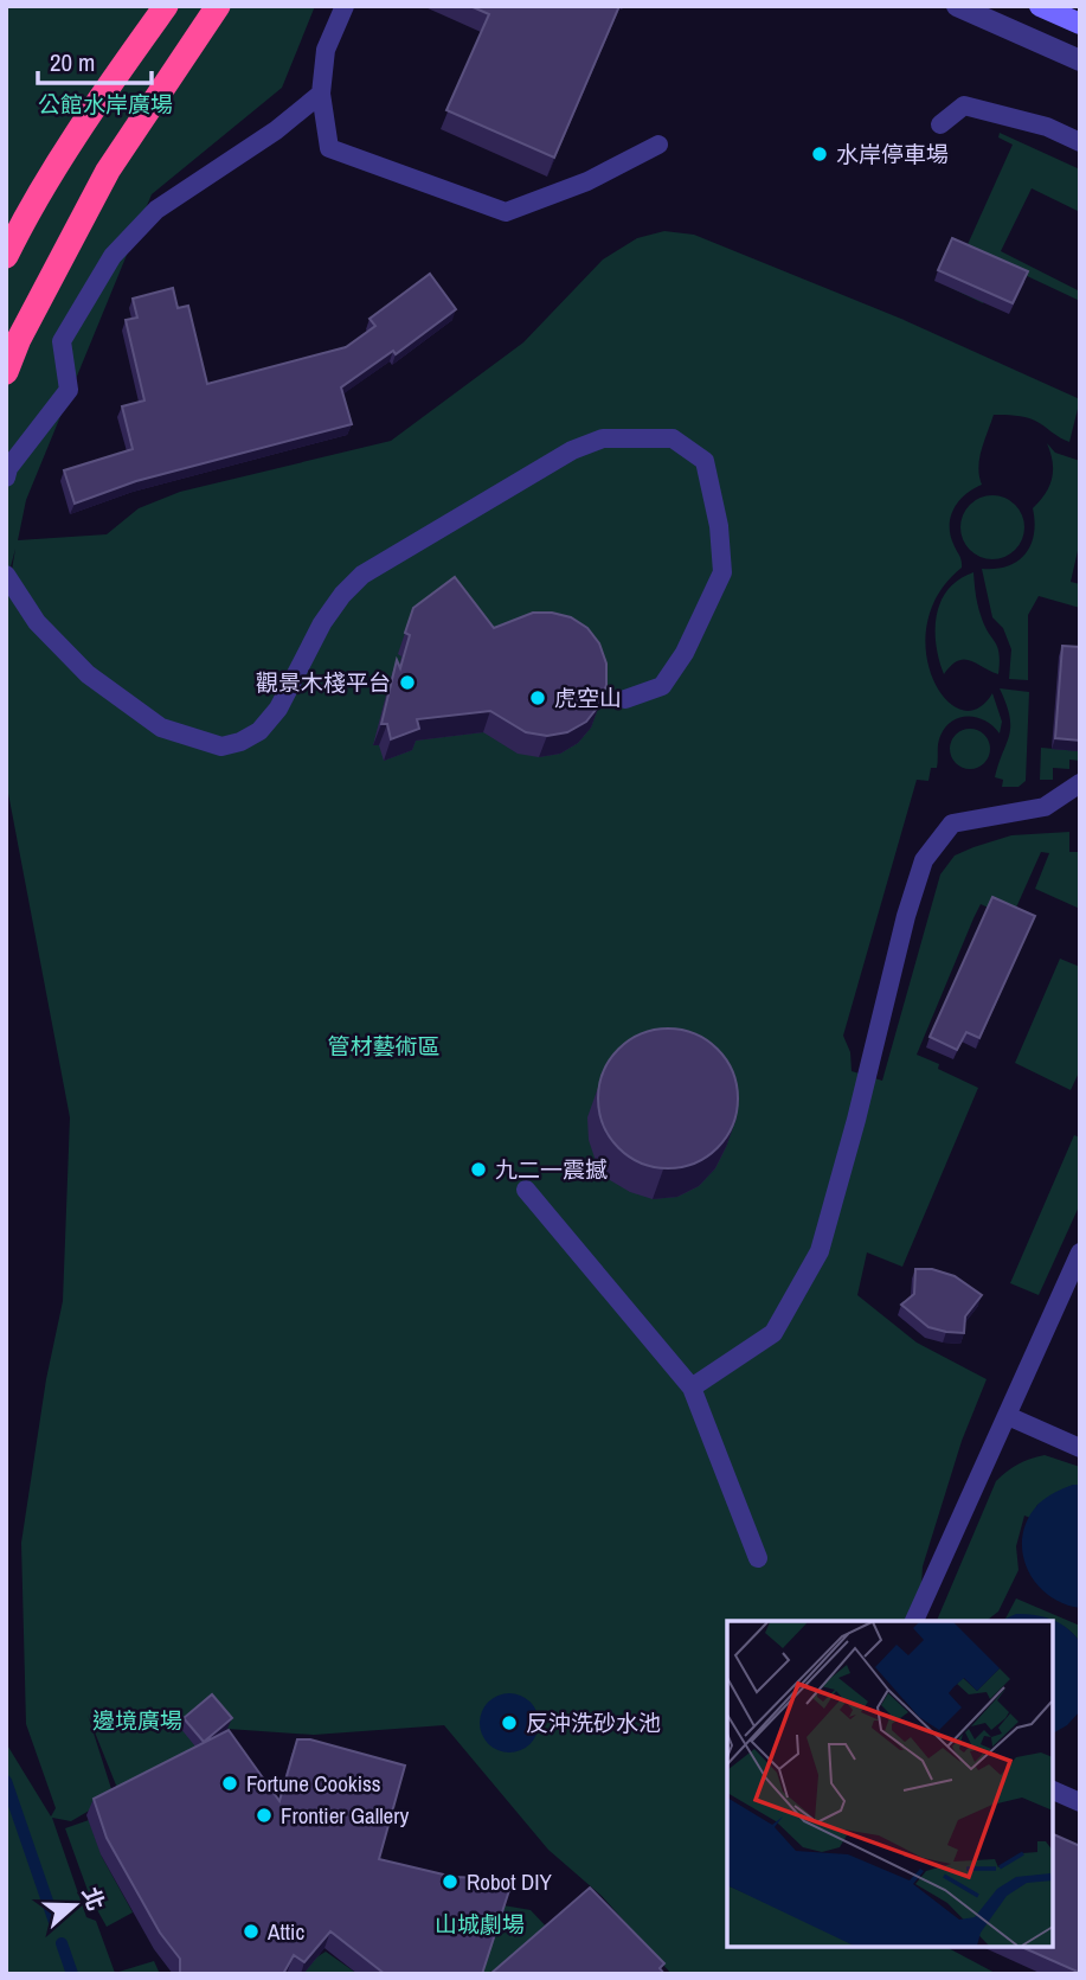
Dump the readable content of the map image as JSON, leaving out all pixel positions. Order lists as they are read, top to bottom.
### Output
{
  "parks": [
    "公館水岸廣場",
    "管材藝術區",
    "邊境廣場",
    "山城劇場"
  ],
  "places": [
    "水岸停車場",
    "觀景木棧平台",
    "虎空山",
    "九二一震撼",
    "反沖洗砂水池",
    "Fortune Cookiss",
    "Frontier Gallery",
    "Robot DIY",
    "Attic"
  ],
  "scale_bar": "20 m",
  "north": "right"
}
